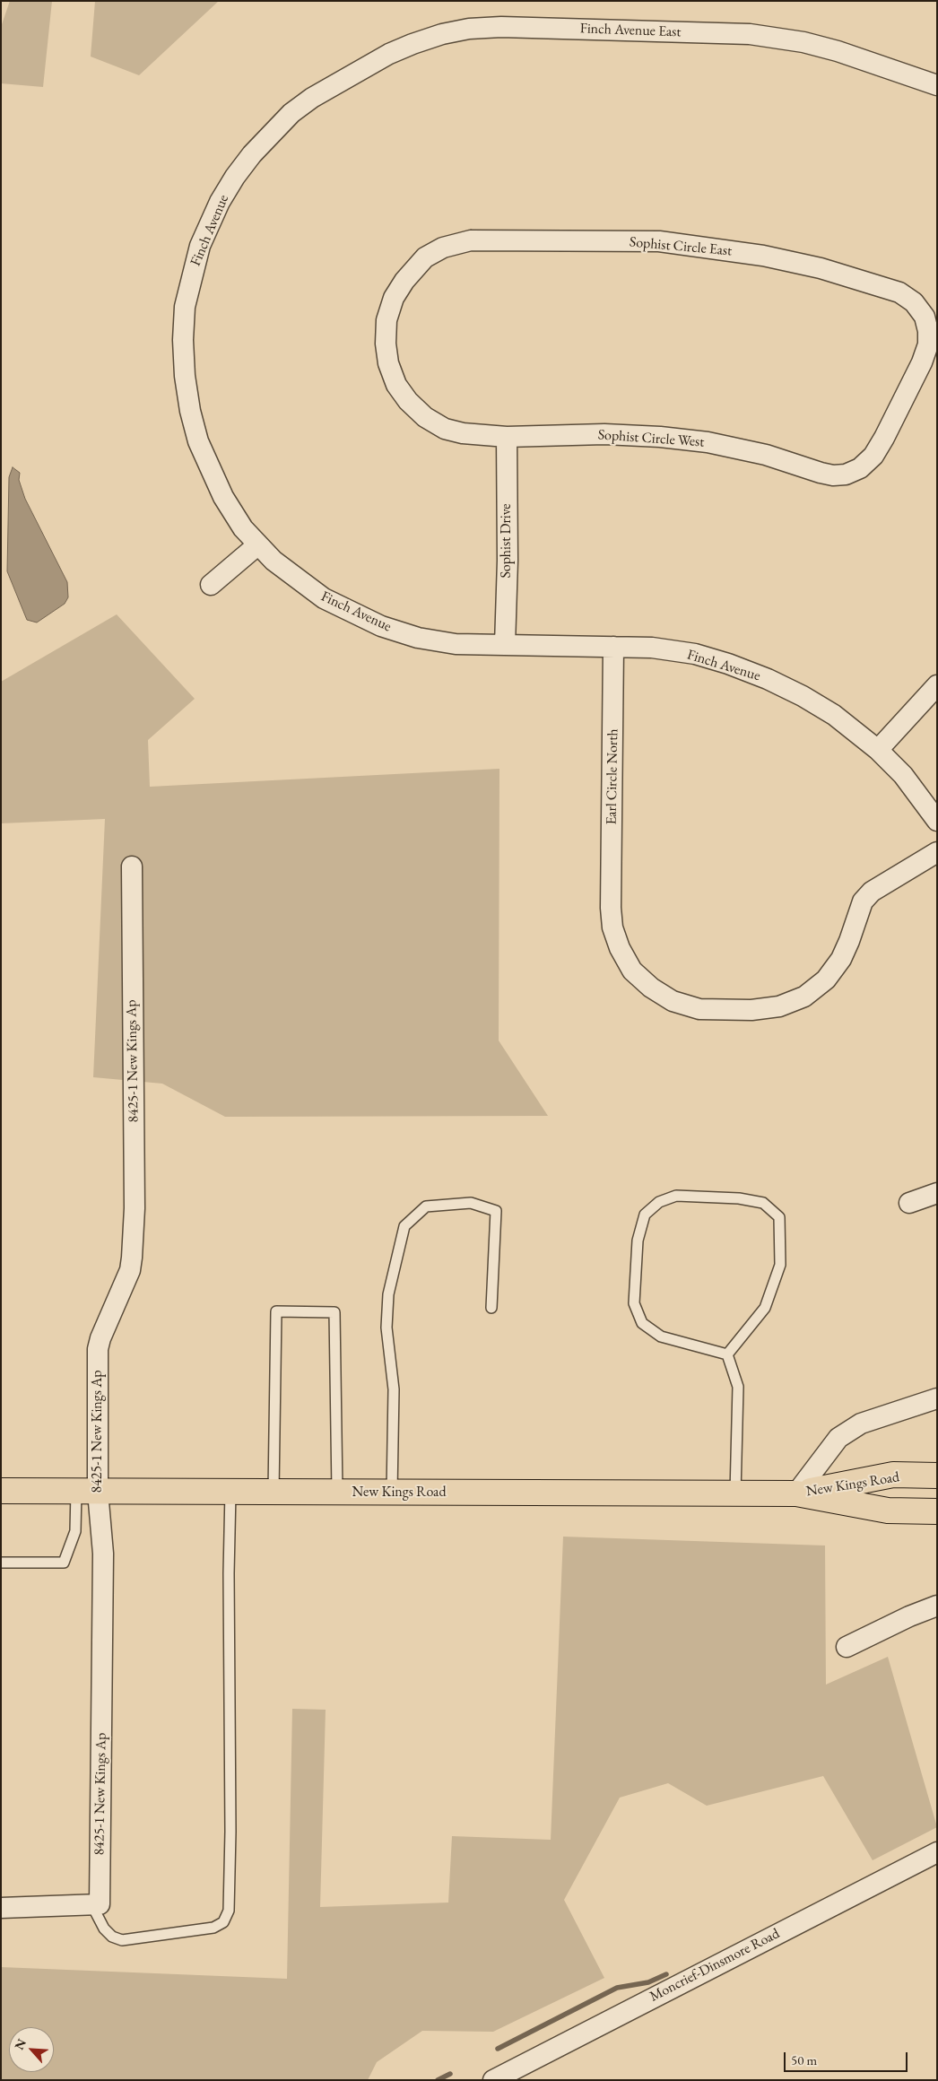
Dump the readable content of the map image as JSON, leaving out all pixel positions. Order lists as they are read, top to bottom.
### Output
{
  "streets": {
    "highway": ["New Kings Road"],
    "street": [
      "Finch Avenue East",
      "Finch Avenue",
      "Sophist Circle East",
      "Sophist Circle West",
      "Sophist Drive",
      "Earl Circle North",
      "8425-1 New Kings Ap",
      "Moncrief-Dinsmore Road"
    ]
  },
  "crossings": [
    ["Finch Avenue East", "Finch Avenue"],
    ["Finch Avenue", "Sophist Drive"],
    ["Finch Avenue", "Earl Circle North"],
    ["Sophist Circle East", "Sophist Circle West"],
    ["Sophist Circle West", "Sophist Drive"],
    ["8425-1 New Kings Ap", "New Kings Road"]
  ],
  "scale_bar": "50 m",
  "north": "top left"
}
